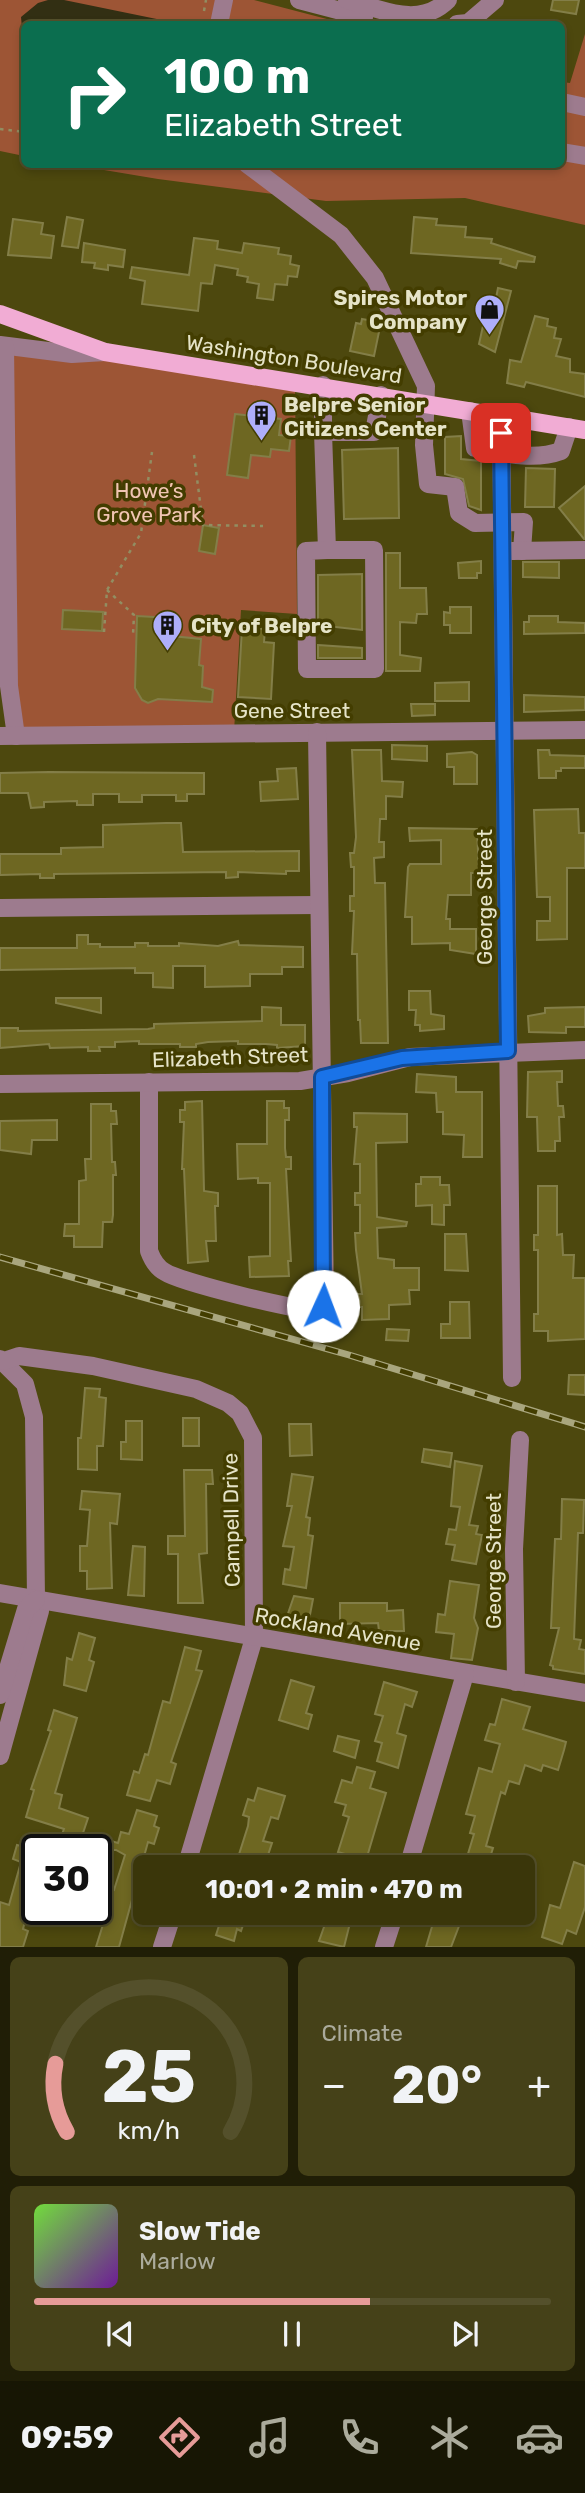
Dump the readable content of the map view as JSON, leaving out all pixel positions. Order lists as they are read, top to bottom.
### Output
{
  "streets": {
    "main road": ["Washington Boulevard"],
    "street": [
      "Gene Street",
      "George Street",
      "Elizabeth Street",
      "Campell Drive",
      "Rockland Avenue"
    ]
  },
  "crossings": [
    ["Washington Boulevard", "George Street"],
    ["Gene Street", "George Street"],
    ["George Street", "Elizabeth Street"],
    ["George Street", "Rockland Avenue"],
    ["Campell Drive", "Rockland Avenue"]
  ],
  "parks": ["Howe’s Grove Park"],
  "places": {
    "shop": ["Spires Motor Company"],
    "building": ["Belpre Senior Citizens Center", "City of Belpre"]
  },
  "page": {
    "turn": ["100 m", "Elizabeth Street"],
    "limit": "30",
    "trip": "10:01 · 2 min · 470 m",
    "tile": "Climate",
    "heat": ["−", "20°", "+"],
    "song": ["Slow Tide", "Marlow"],
    "tabs": "09:59",
    "gauge": ["25", "km/h"]
  }
}
